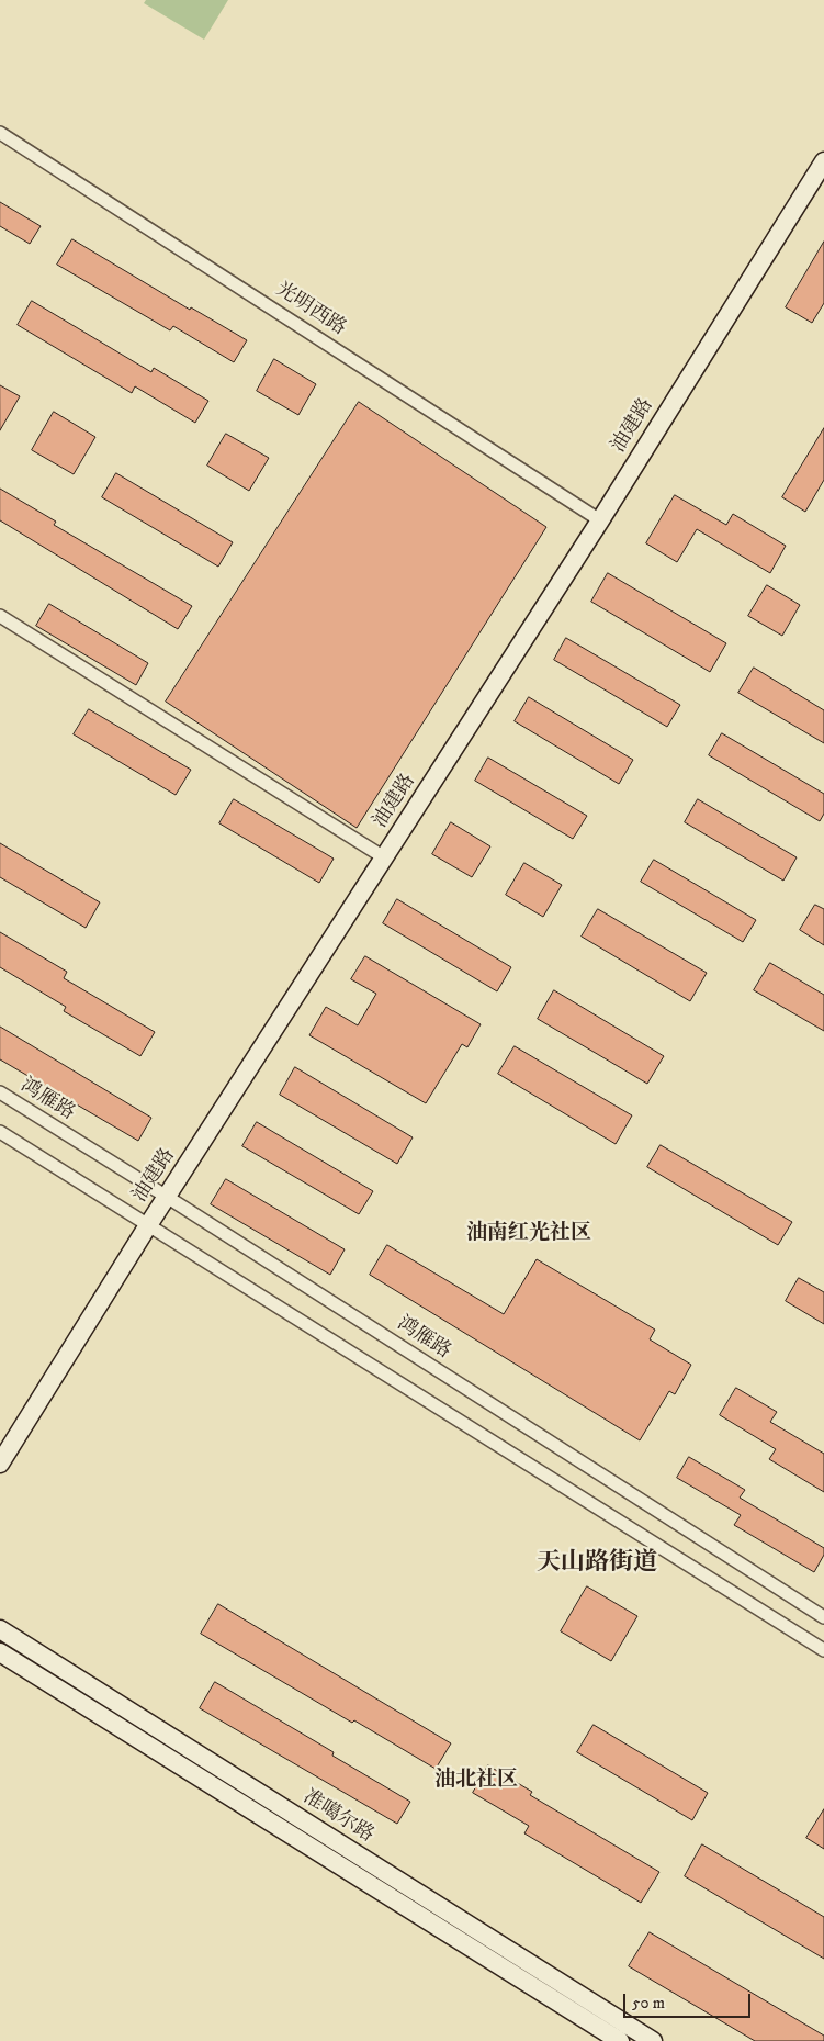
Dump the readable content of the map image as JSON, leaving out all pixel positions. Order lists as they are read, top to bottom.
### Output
{
  "streets": {
    "main road": ["油建路", "准噶尔路"],
    "street": ["光明西路", "鸿雁路"]
  },
  "crossings": [
    ["光明西路", "油建路"],
    ["油建路", "鸿雁路"]
  ],
  "districts": ["油南红光社区", "天山路街道", "油北社区"],
  "scale_bar": "50 m"
}
